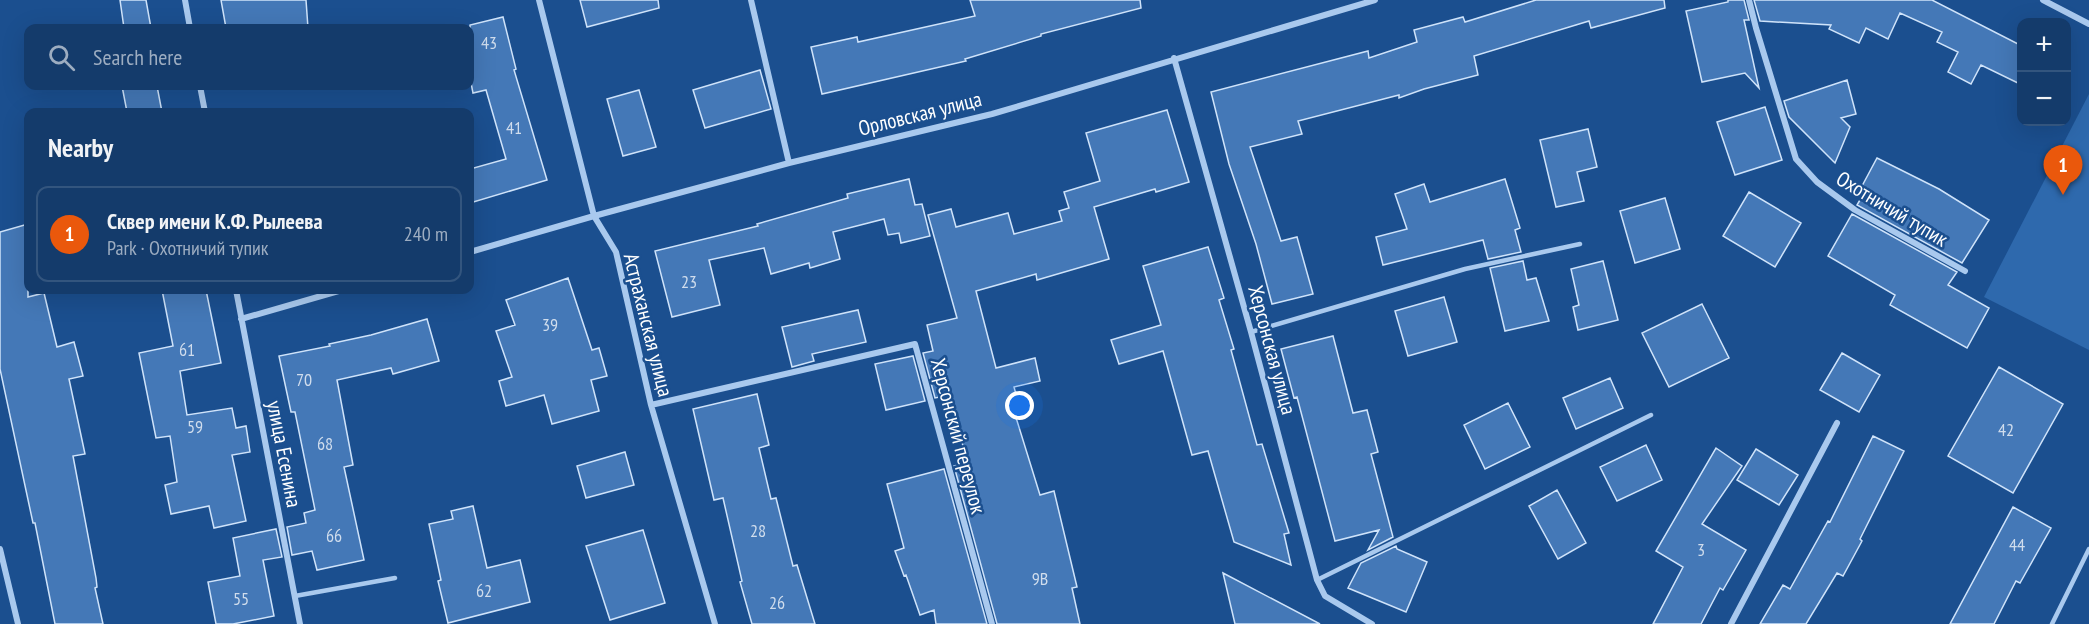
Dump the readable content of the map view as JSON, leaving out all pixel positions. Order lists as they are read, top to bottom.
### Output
{
  "streets": {
    "street": [
      "Орловская улица",
      "Охотничий тупик",
      "Астраханская улица",
      "Херсонская улица",
      "Херсонский переулок",
      "улица Есенина"
    ]
  },
  "crossings": [
    ["Орловская улица", "Астраханская улица"],
    ["Орловская улица", "Херсонская улица"],
    ["Астраханская улица", "Херсонский переулок"]
  ],
  "house_numbers": [
    "43",
    "41",
    "23",
    "39",
    "61",
    "70",
    "59",
    "42",
    "68",
    "28",
    "66",
    "44",
    "3",
    "9В",
    "62",
    "55",
    "26"
  ],
  "page": {
    "map_buttons": ["+", "−"],
    "search": "Search here",
    "heading": "Nearby",
    "pins": "1",
    "list": [
      {
        "mark": "1",
        "name": "Сквер имени К.Ф. Рылеева",
        "note": "Park · Охотничий тупик",
        "value": "240 m"
      }
    ]
  }
}
